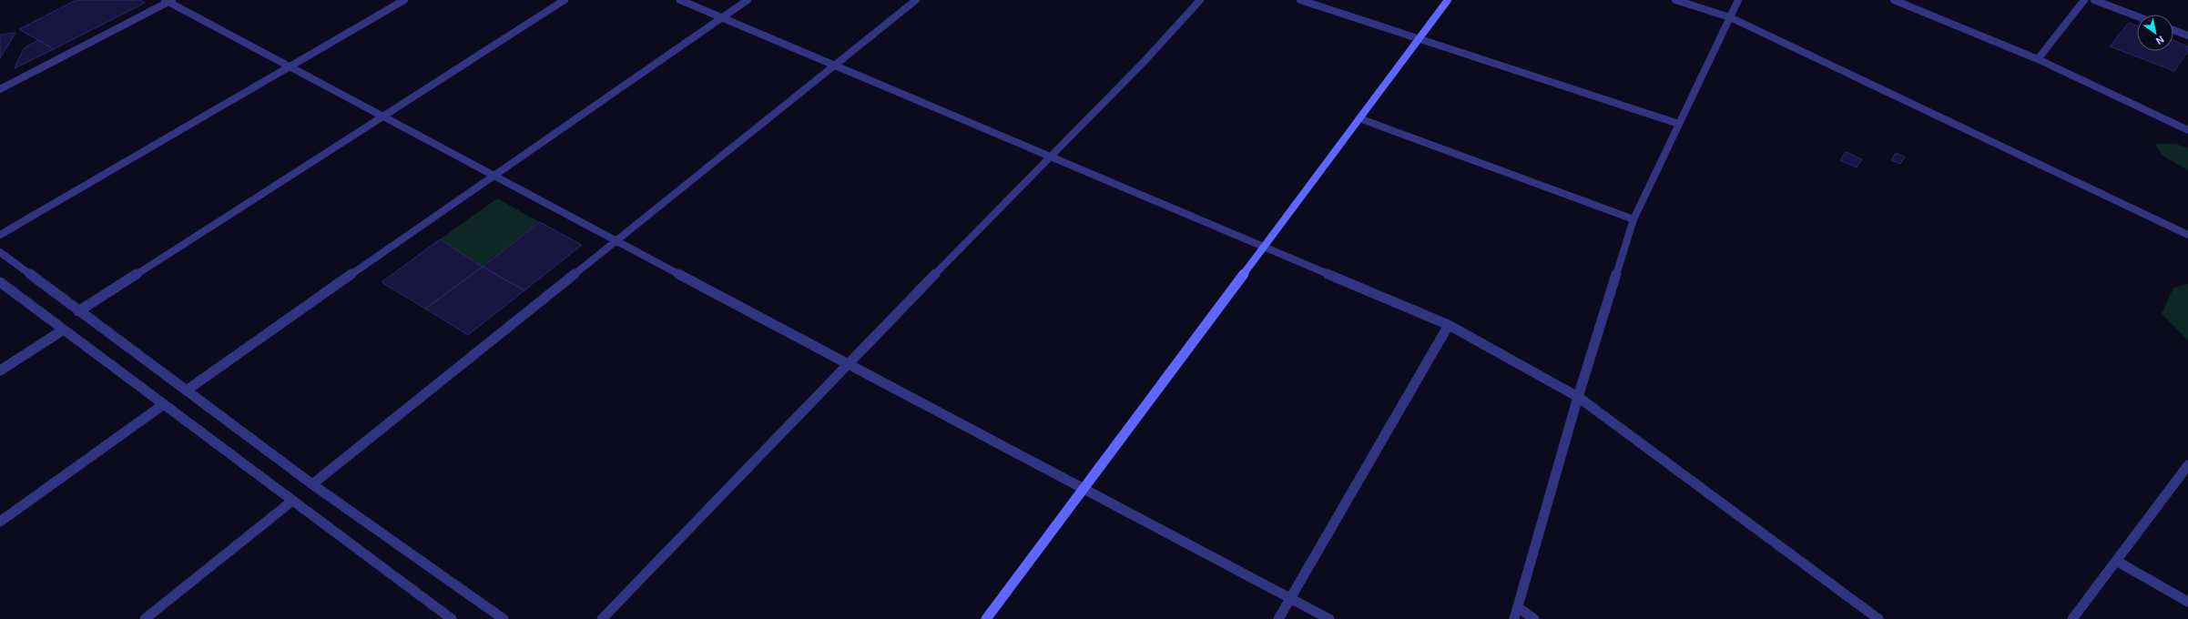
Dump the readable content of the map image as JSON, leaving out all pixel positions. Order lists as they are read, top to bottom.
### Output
{
  "north": "bottom right"
}
